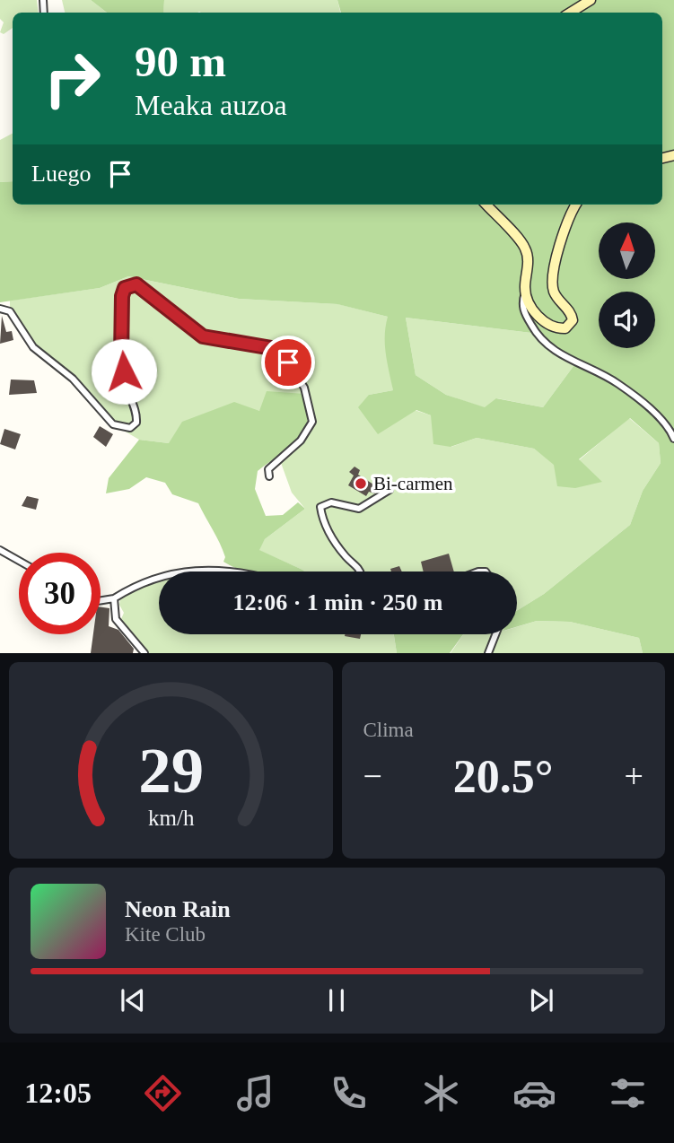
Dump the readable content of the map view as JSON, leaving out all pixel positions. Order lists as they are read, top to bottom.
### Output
{
  "places": ["Bi-carmen"],
  "north": "top",
  "page": {
    "turn": ["90 m", "Meaka auzoa"],
    "then": "Luego",
    "limit": "30",
    "trip": "12:06 · 1 min · 250 m",
    "tile": "Clima",
    "heat": ["−", "20.5°", "+"],
    "song": ["Neon Rain", "Kite Club"],
    "tabs": "12:05",
    "gauge": ["29", "km/h"]
  }
}
